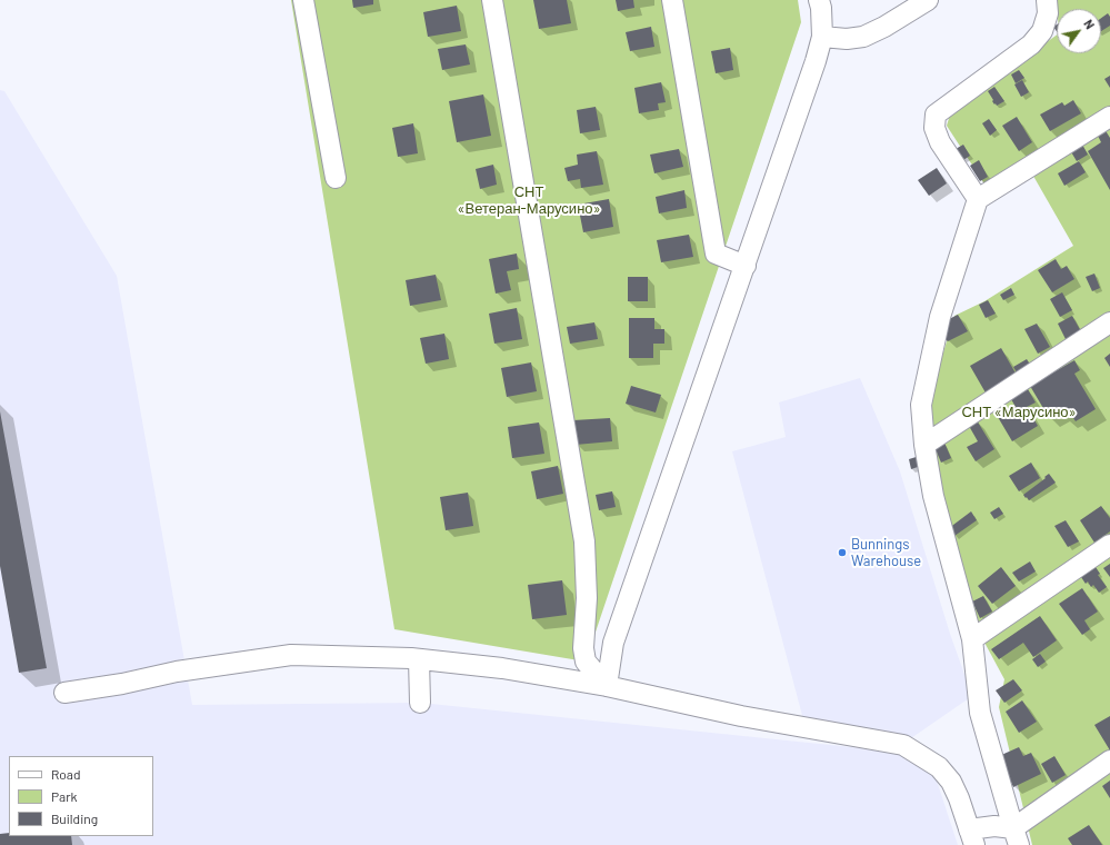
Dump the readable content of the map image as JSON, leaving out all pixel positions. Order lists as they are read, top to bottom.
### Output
{
  "parks": ["СНТ «Ветеран-Марусино»", "СНТ «Марусино»"],
  "places": ["Bunnings Warehouse"],
  "legend": ["Road", "Park", "Building"],
  "north": "top right"
}
